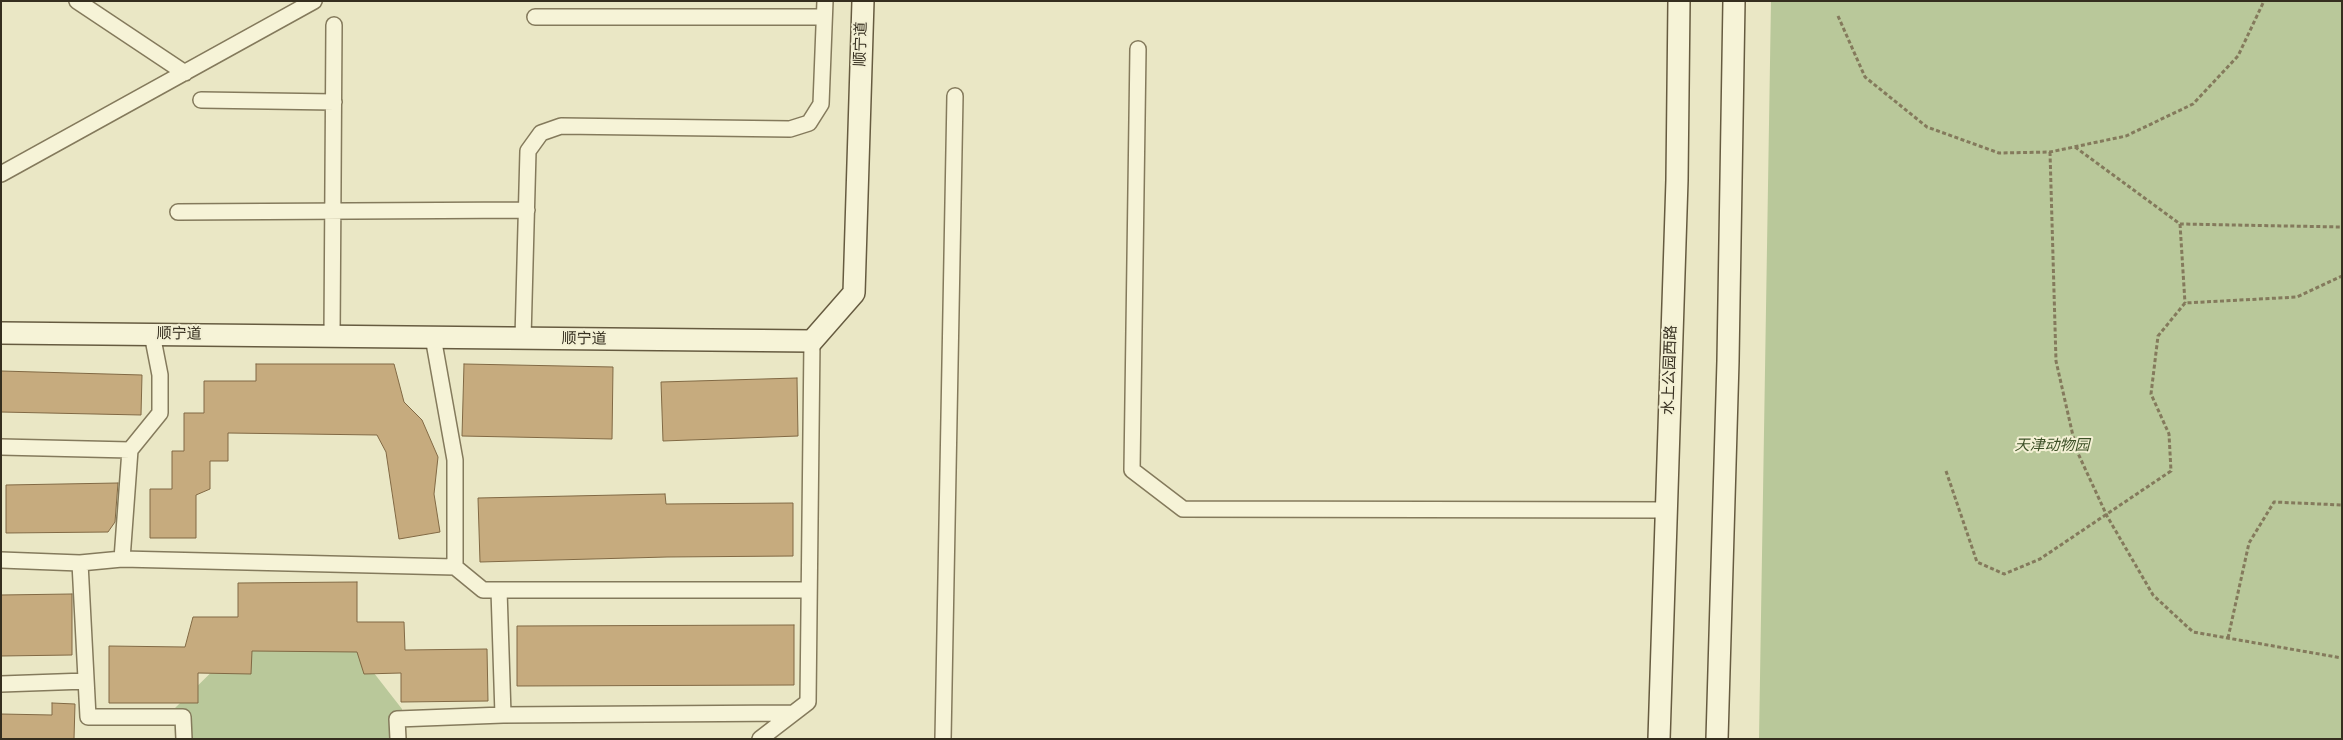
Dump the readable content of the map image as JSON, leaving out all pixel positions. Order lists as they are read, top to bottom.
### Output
{
  "streets": {
    "main road": ["顺宁道", "水上公园西路"]
  },
  "parks": ["天津动物园"]
}
